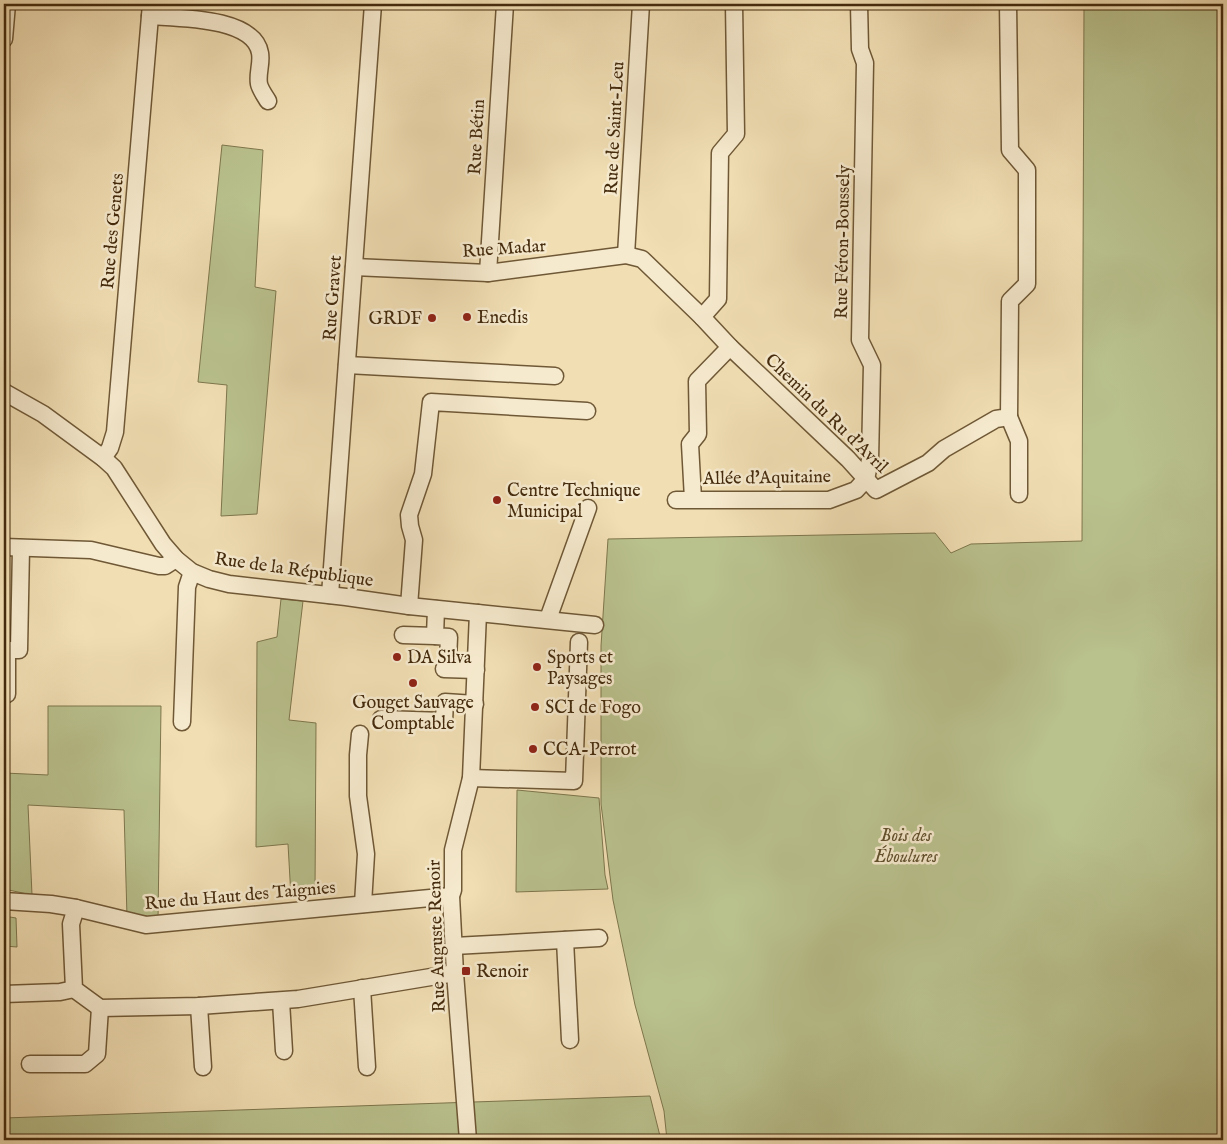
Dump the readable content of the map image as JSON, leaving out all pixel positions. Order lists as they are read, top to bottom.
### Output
{
  "streets": {
    "street": [
      "Rue de Saint-Leu",
      "Rue Bétin",
      "Rue des Genets",
      "Rue Féron-Boussely",
      "Rue Madar",
      "Rue Gravet",
      "Chemin du Ru d'Avril",
      "Allée d'Aquitaine",
      "Rue de la République",
      "Rue du Haut des Taignies",
      "Rue Auguste Renoir"
    ]
  },
  "crossings": [
    ["Rue de Saint-Leu", "Rue Madar"],
    ["Rue de Saint-Leu", "Chemin du Ru d'Avril"],
    ["Rue Bétin", "Rue Madar"],
    ["Rue des Genets", "Rue de la République"],
    ["Rue Féron-Boussely", "Chemin du Ru d'Avril"],
    ["Rue Féron-Boussely", "Allée d'Aquitaine"],
    ["Rue Madar", "Rue Gravet"],
    ["Rue Madar", "Chemin du Ru d'Avril"],
    ["Rue Gravet", "Rue de la République"],
    ["Chemin du Ru d'Avril", "Allée d'Aquitaine"],
    ["Rue de la République", "Rue Auguste Renoir"],
    ["Rue du Haut des Taignies", "Rue Auguste Renoir"]
  ],
  "parks": ["Bois des Éboulures"],
  "places": {
    "other": [
      "Enedis",
      "GRDF",
      "Centre Technique Municipal",
      "DA Silva",
      "Sports et Paysages",
      "Gouget Sauvage Comptable",
      "SCI de Fogo",
      "CCA-Perrot"
    ],
    "transit": ["Renoir"]
  }
}
